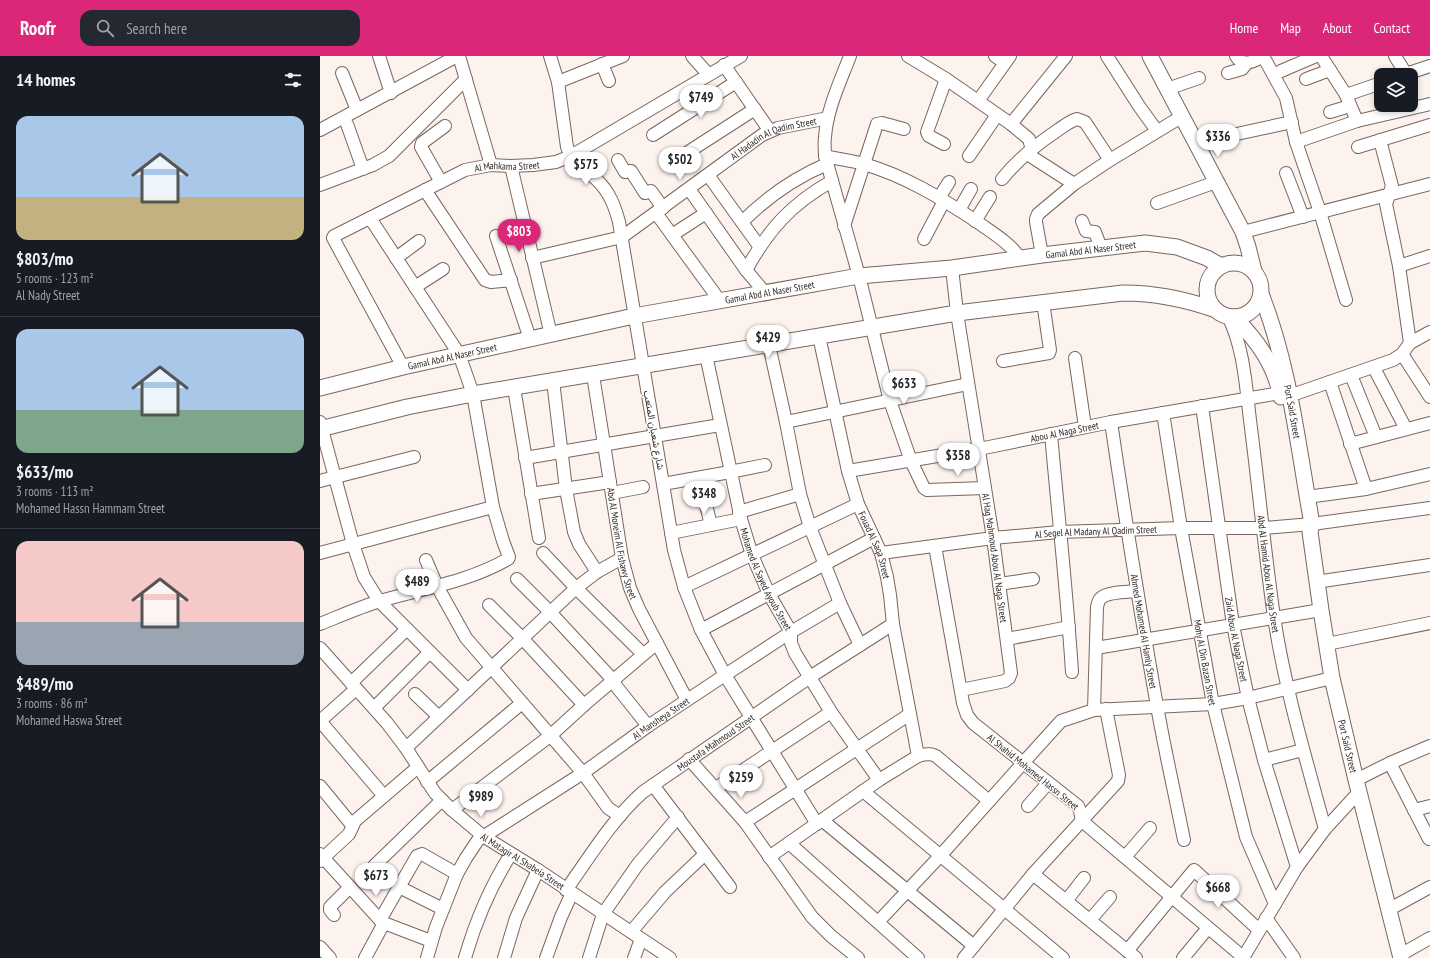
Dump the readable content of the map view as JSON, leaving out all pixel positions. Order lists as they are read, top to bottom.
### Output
{
  "streets": {
    "street": [
      "Al Hadadin Al Qadim Street",
      "Al Mahkama Street",
      "Gamal Abd Al Naser Street",
      "Port Said Street",
      "شارع شعبان المتعب",
      "Abou Al Naga Street",
      "Al Segel Al Madany Al Qadim Street",
      "Abd Al Moneim Al Fishawy Street",
      "Fouad Al Saqa Street",
      "Al Hag Mahmoud Abou Al Naga Street",
      "Abd Al Hamid Abou Al Naga Street",
      "Mohamed Al Sayed Ayoub Street",
      "Ahmed Mohamed Al Hamly Street",
      "Zaid Abou Al Naga Street",
      "Mohy Al Din Bazan Street",
      "Al Mansheya Street",
      "Moustafa Mahmoud Street",
      "Al Shahid Mohamed Hassn Street",
      "Al Matagir Al Shabeia Street"
    ]
  },
  "crossings": [
    ["Al Hadadin Al Qadim Street", "شارع شعبان المتعب"],
    ["Al Mahkama Street", "Gamal Abd Al Naser Street"],
    ["Al Mahkama Street", "شارع شعبان المتعب"],
    ["Gamal Abd Al Naser Street", "Port Said Street"],
    ["Gamal Abd Al Naser Street", "شارع شعبان المتعب"],
    ["Gamal Abd Al Naser Street", "Al Hag Mahmoud Abou Al Naga Street"],
    ["Gamal Abd Al Naser Street", "Abd Al Hamid Abou Al Naga Street"],
    ["Port Said Street", "Abou Al Naga Street"],
    ["Port Said Street", "Al Segel Al Madany Al Qadim Street"],
    ["Port Said Street", "Abd Al Hamid Abou Al Naga Street"],
    ["شارع شعبان المتعب", "Al Mansheya Street"],
    ["شارع شعبان المتعب", "Moustafa Mahmoud Street"],
    ["Abou Al Naga Street", "Fouad Al Saqa Street"],
    ["Abou Al Naga Street", "Al Hag Mahmoud Abou Al Naga Street"],
    ["Abou Al Naga Street", "Abd Al Hamid Abou Al Naga Street"],
    ["Abou Al Naga Street", "Ahmed Mohamed Al Hamly Street"],
    ["Abou Al Naga Street", "Zaid Abou Al Naga Street"],
    ["Abou Al Naga Street", "Mohy Al Din Bazan Street"],
    ["Al Segel Al Madany Al Qadim Street", "Fouad Al Saqa Street"],
    ["Al Segel Al Madany Al Qadim Street", "Al Hag Mahmoud Abou Al Naga Street"],
    ["Al Segel Al Madany Al Qadim Street", "Abd Al Hamid Abou Al Naga Street"],
    ["Al Segel Al Madany Al Qadim Street", "Ahmed Mohamed Al Hamly Street"],
    ["Al Segel Al Madany Al Qadim Street", "Zaid Abou Al Naga Street"],
    ["Al Segel Al Madany Al Qadim Street", "Mohy Al Din Bazan Street"],
    ["Al Segel Al Madany Al Qadim Street", "Al Shahid Mohamed Hassn Street"],
    ["Abd Al Moneim Al Fishawy Street", "Al Mansheya Street"],
    ["Fouad Al Saqa Street", "Moustafa Mahmoud Street"],
    ["Al Hag Mahmoud Abou Al Naga Street", "Al Shahid Mohamed Hassn Street"],
    ["Mohamed Al Sayed Ayoub Street", "Al Mansheya Street"],
    ["Mohamed Al Sayed Ayoub Street", "Moustafa Mahmoud Street"],
    ["Al Mansheya Street", "Al Matagir Al Shabeia Street"],
    ["Moustafa Mahmoud Street", "Al Matagir Al Shabeia Street"]
  ],
  "page": {
    "header": "Roofr",
    "search": "Search here",
    "nav": [
      "Home",
      "Map",
      "About",
      "Contact"
    ],
    "heading": "14 homes",
    "price": [
      "$749",
      "$336",
      "$502",
      "$575",
      "$803",
      "$429",
      "$633",
      "$358",
      "$348",
      "$489",
      "$259",
      "$989",
      "$673",
      "$668"
    ],
    "list": [
      {
        "name": "$803/mo",
        "note": "5 rooms · 123 m² · Al Nady Street"
      },
      {
        "name": "$633/mo",
        "note": "3 rooms · 113 m² · Mohamed Hassn Hammam Street"
      },
      {
        "name": "$489/mo",
        "note": "3 rooms · 86 m² · Mohamed Haswa Street"
      }
    ]
  }
}
